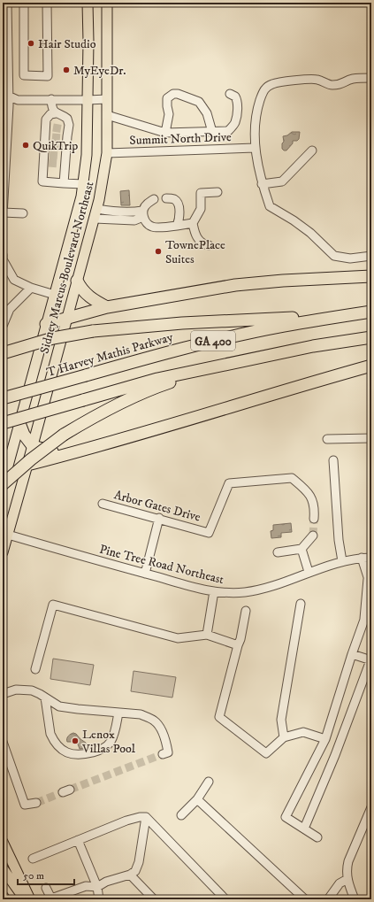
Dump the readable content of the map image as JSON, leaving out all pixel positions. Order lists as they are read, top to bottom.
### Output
{
  "streets": {
    "highway": ["GA 400", "T Harvey Mathis Parkway"],
    "main road": ["Sidney Marcus Boulevard Northeast"],
    "street": ["Summit North Drive", "Arbor Gates Drive", "Pine Tree Road Northeast"]
  },
  "crossings": [
    ["Summit North Drive", "Sidney Marcus Boulevard Northeast"],
    ["Sidney Marcus Boulevard Northeast", "Pine Tree Road Northeast"]
  ],
  "places": [
    "Hair Studio",
    "MyEyeDr.",
    "QuikTrip",
    "TownePlace Suites",
    "Lenox Villas Pool"
  ],
  "scale_bar": "50 m"
}
